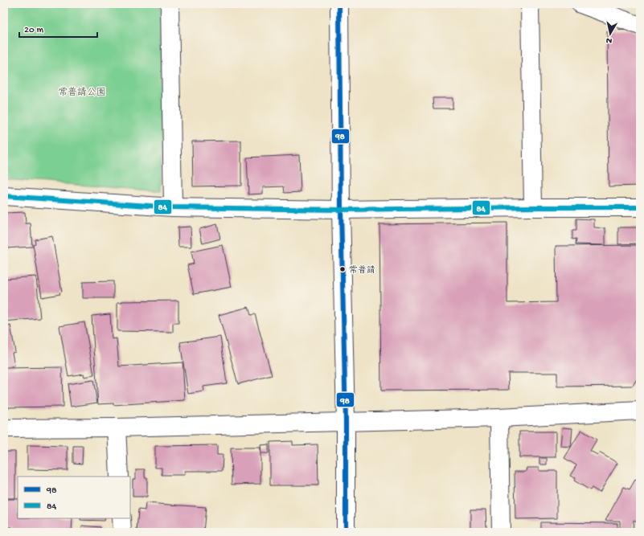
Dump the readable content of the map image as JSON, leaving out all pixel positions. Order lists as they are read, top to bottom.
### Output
{
  "parks": ["常普請公園"],
  "places": ["常普請"],
  "lines": ["transit line 98", "transit line 84"],
  "legend": ["98", "84"],
  "scale_bar": "20 m",
  "north": "bottom"
}
